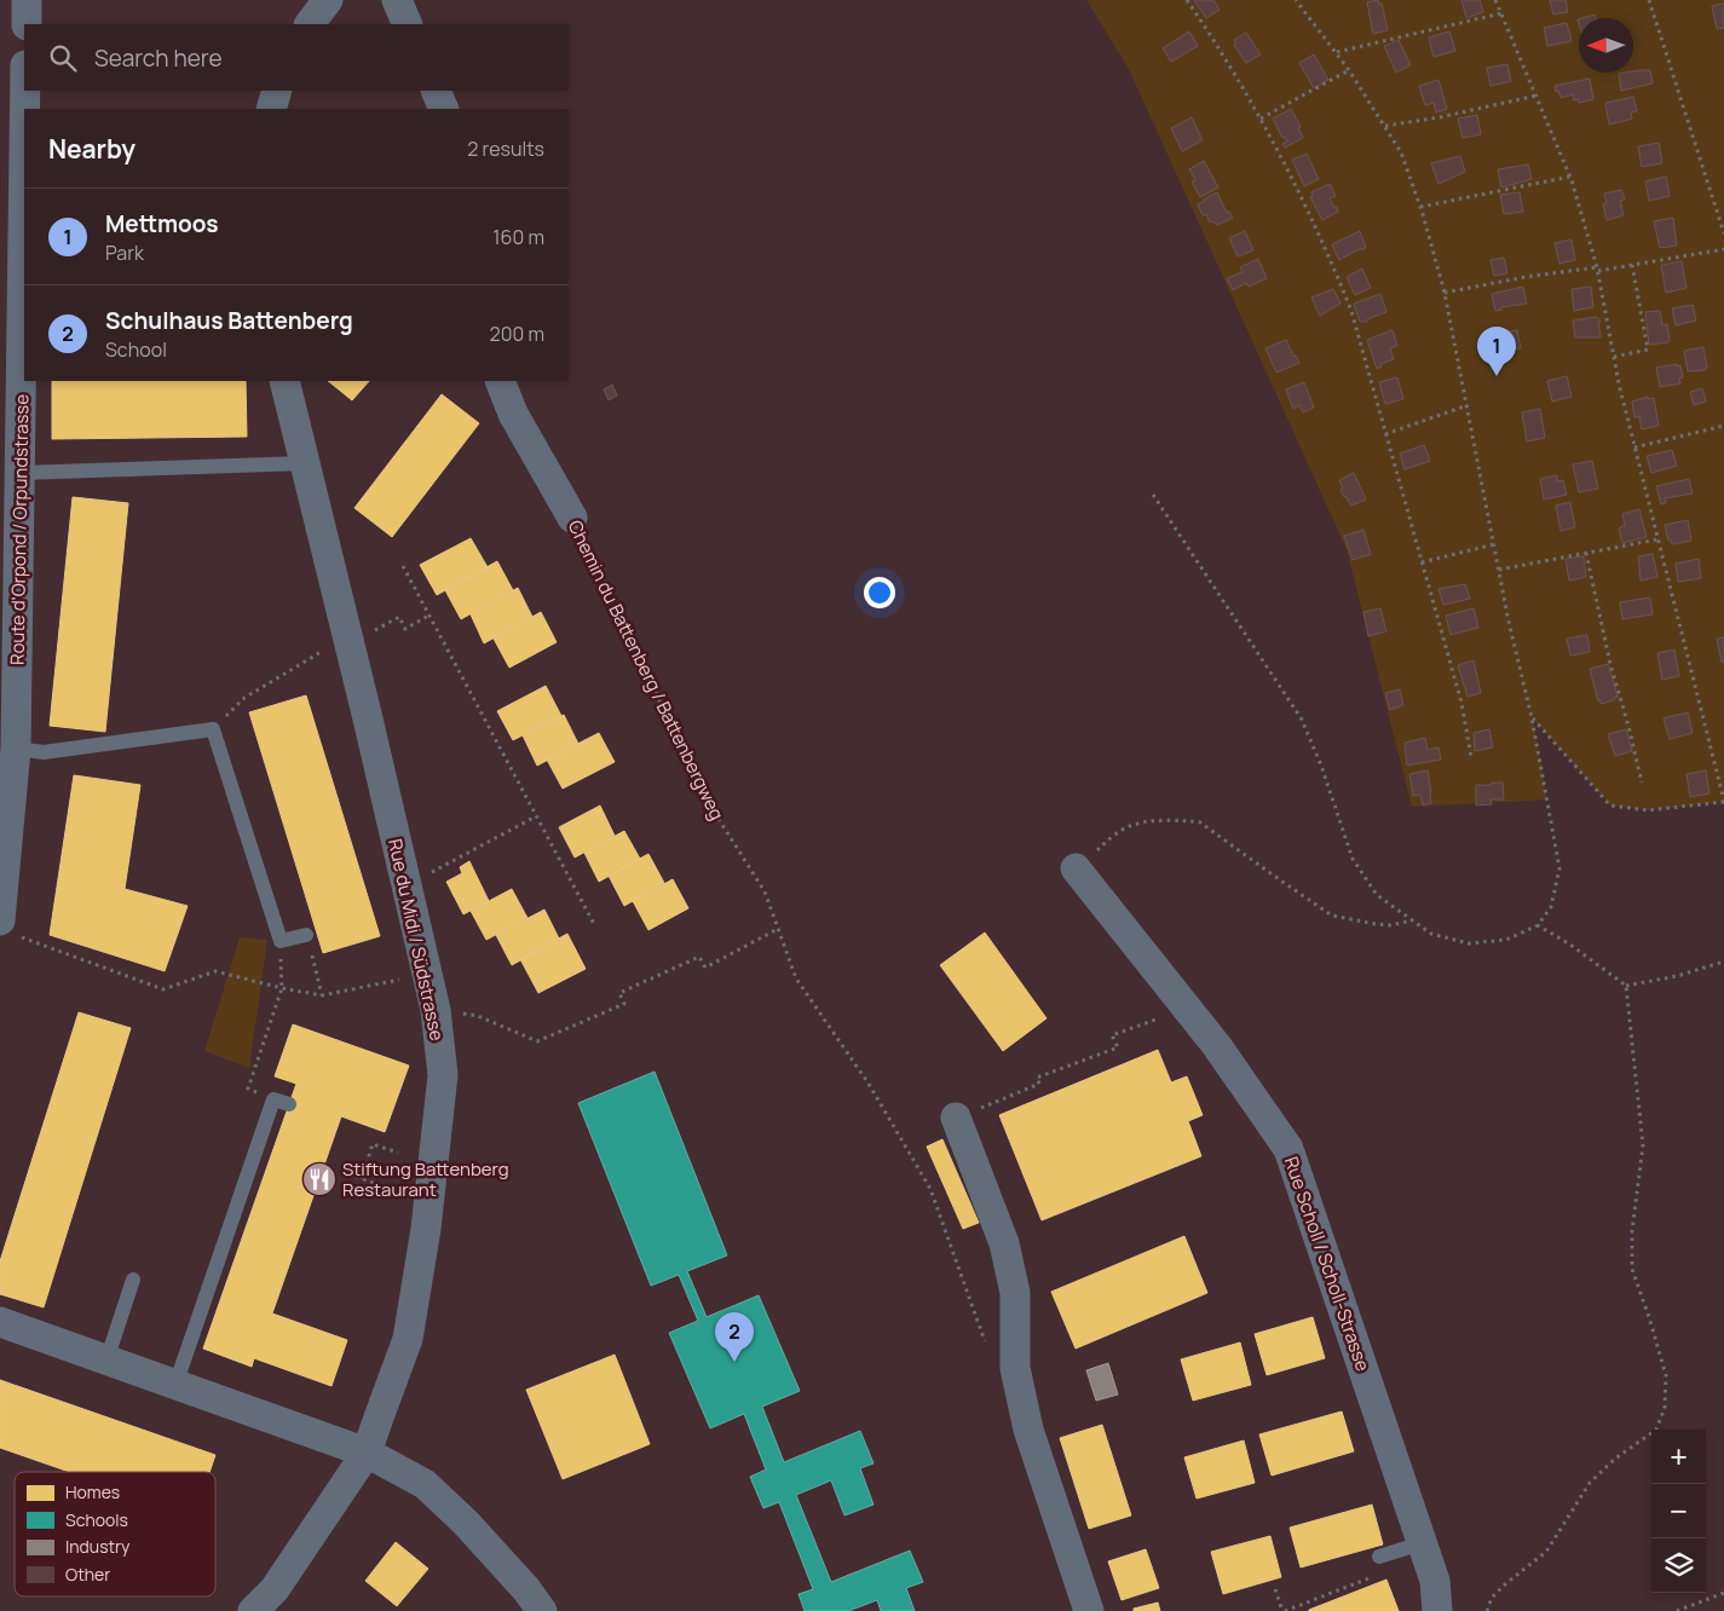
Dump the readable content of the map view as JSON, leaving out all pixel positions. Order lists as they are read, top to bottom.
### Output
{
  "streets": {
    "street": [
      "Route d'Orpond / Orpundstrasse",
      "Chemin du Battenberg / Battenbergweg",
      "Rue du Midi / Südstrasse",
      "Rue Scholl / Scholl-Strasse"
    ]
  },
  "places": {
    "restaurant": ["Stiftung Battenberg Restaurant"]
  },
  "legend": [
    "Homes",
    "Schools",
    "Industry",
    "Other"
  ],
  "north": "left",
  "page": {
    "search": "Search here",
    "heading": ["Nearby", "2 results"],
    "list": [
      {
        "mark": "1",
        "name": "Mettmoos",
        "note": "Park",
        "value": "160 m"
      },
      {
        "mark": "2",
        "name": "Schulhaus Battenberg",
        "note": "School",
        "value": "200 m"
      }
    ],
    "pins": ["1", "2"],
    "map_buttons": ["+", "−"]
  }
}
